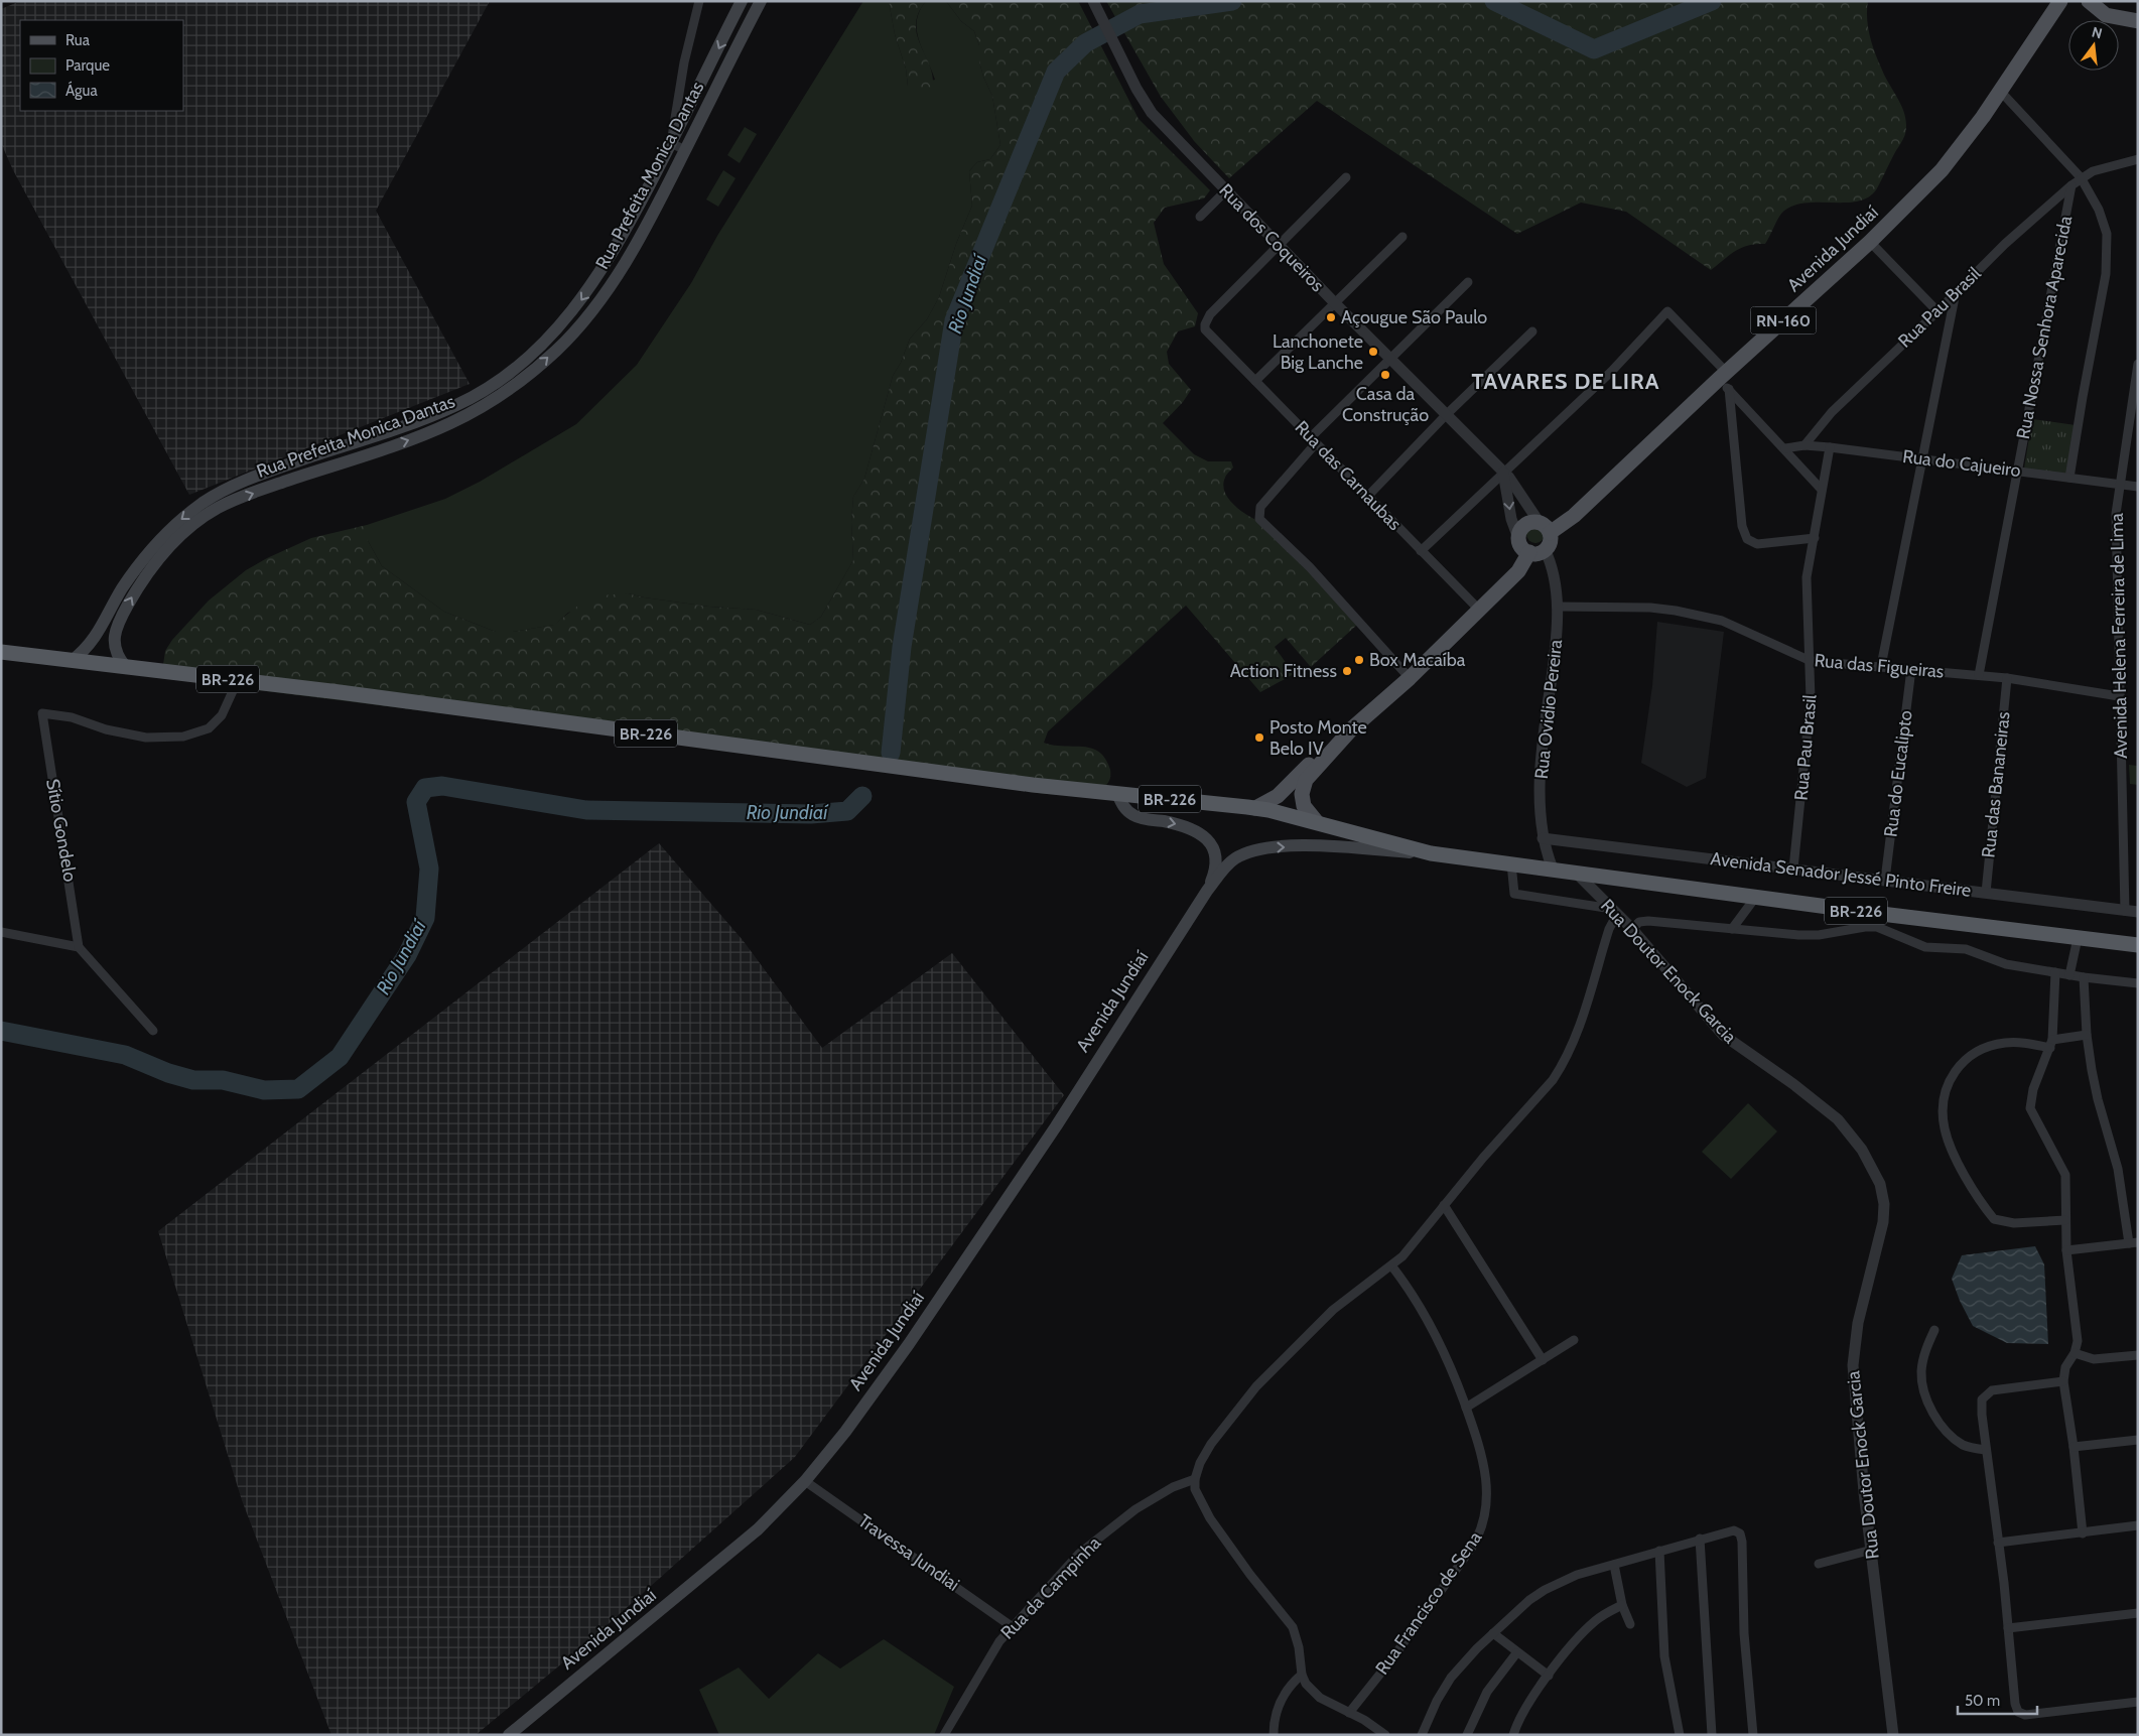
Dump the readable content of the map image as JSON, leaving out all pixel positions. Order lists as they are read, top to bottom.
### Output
{
  "streets": {
    "highway": ["BR-226"],
    "main road": ["Rua Prefeita Monica Dantas", "Avenida Jundiaí", "RN-160"],
    "street": [
      "Rua dos Coqueiros",
      "Rua Pau Brasil",
      "Rua Nossa Senhora Aparecida",
      "Rua do Cajueiro",
      "Rua das Carnaubas",
      "Avenida Helena Ferreira de Lima",
      "Rua das Figueiras",
      "Rua Ovidio Pereira",
      "Rua do Eucalipto",
      "Rua das Bananeiras",
      "Sítio Gondelo",
      "Avenida Senador Jessé Pinto Freire",
      "Rua Doutor Enock Garcia",
      "Travessa Jundiai",
      "Rua da Campinha",
      "Rua Francisco de Sena"
    ]
  },
  "crossings": [
    ["Rua Prefeita Monica Dantas", "BR-226"],
    ["Rua dos Coqueiros", "Avenida Jundiaí"],
    ["Rua dos Coqueiros", "RN-160"],
    ["Rua dos Coqueiros", "Rua das Carnaubas"],
    ["Rua dos Coqueiros", "Rua Ovidio Pereira"],
    ["Avenida Jundiaí", "RN-160"],
    ["Avenida Jundiaí", "BR-226"],
    ["Avenida Jundiaí", "Rua Ovidio Pereira"],
    ["Avenida Jundiaí", "Travessa Jundiai"],
    ["Rua Pau Brasil", "Rua Nossa Senhora Aparecida"],
    ["Rua Pau Brasil", "Rua do Cajueiro"],
    ["Rua Pau Brasil", "Rua das Figueiras"],
    ["Rua Pau Brasil", "Avenida Senador Jessé Pinto Freire"],
    ["RN-160", "Rua Ovidio Pereira"],
    ["Rua Nossa Senhora Aparecida", "Rua do Cajueiro"],
    ["Rua do Cajueiro", "Avenida Helena Ferreira de Lima"],
    ["Avenida Helena Ferreira de Lima", "Rua das Figueiras"],
    ["Avenida Helena Ferreira de Lima", "Avenida Senador Jessé Pinto Freire"],
    ["Rua das Figueiras", "Rua Ovidio Pereira"],
    ["Rua das Figueiras", "Rua do Eucalipto"],
    ["Rua das Figueiras", "Rua das Bananeiras"],
    ["BR-226", "Rua Ovidio Pereira"],
    ["BR-226", "Sítio Gondelo"],
    ["BR-226", "Rua Doutor Enock Garcia"],
    ["Rua Ovidio Pereira", "Avenida Senador Jessé Pinto Freire"],
    ["Rua do Eucalipto", "Avenida Senador Jessé Pinto Freire"],
    ["Rua das Bananeiras", "Avenida Senador Jessé Pinto Freire"],
    ["Travessa Jundiai", "Rua da Campinha"]
  ],
  "districts": ["TAVARES DE LIRA"],
  "water": ["Rio Jundiaí"],
  "places": [
    "Açougue São Paulo",
    "Lanchonete Big Lanche",
    "Casa da Construção",
    "Box Macaíba",
    "Action Fitness",
    "Posto Monte Belo IV"
  ],
  "legend": ["Rua", "Parque", "Água"],
  "scale_bar": "50 m",
  "north": "top"
}
